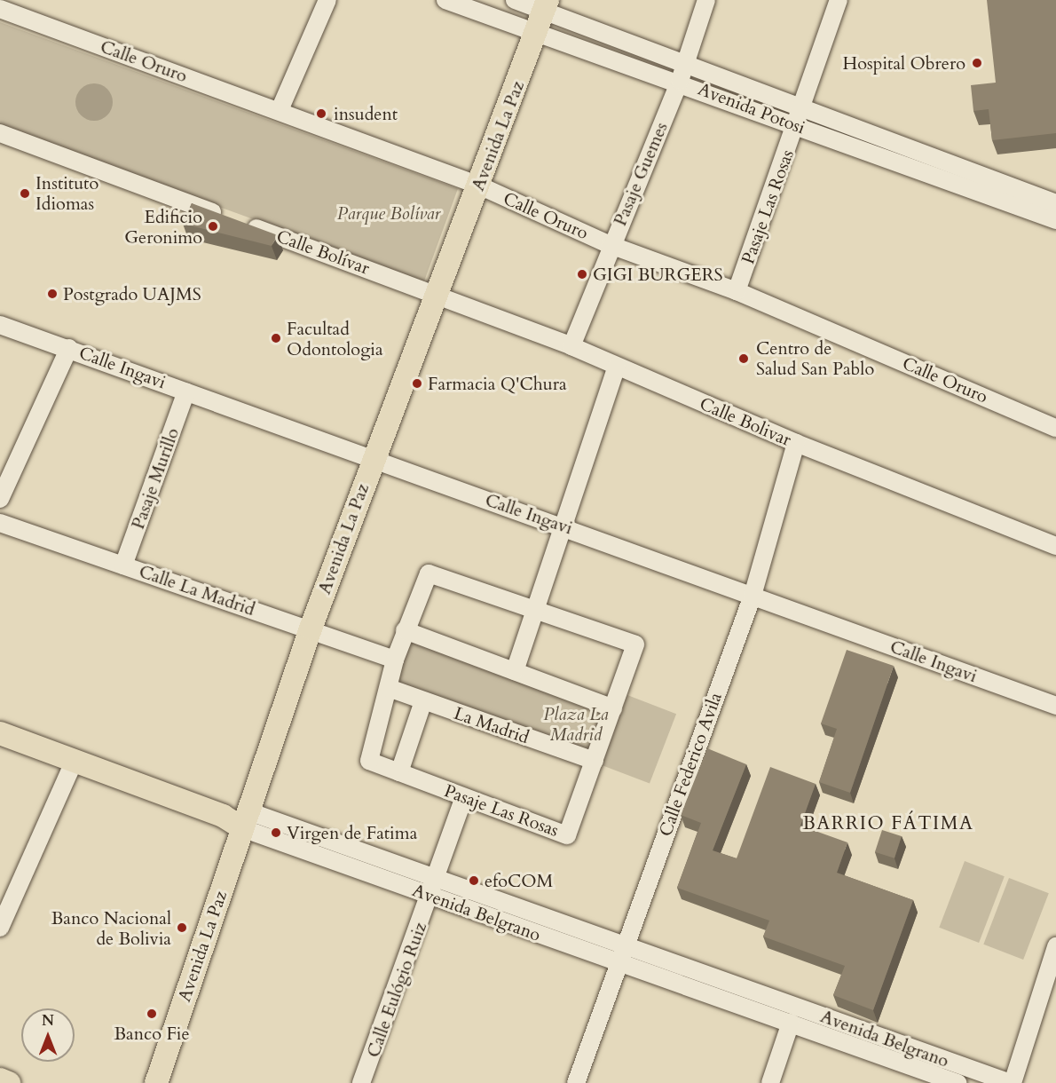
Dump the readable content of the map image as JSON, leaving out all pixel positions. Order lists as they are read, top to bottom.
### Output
{
  "streets": {
    "main road": ["Avenida La Paz", "Avenida Belgrano"],
    "street": [
      "Calle Oruro",
      "Avenida Potosi",
      "Pasaje Guemes",
      "Pasaje Las Rosas",
      "Calle Bolívar",
      "Calle Ingavi",
      "Calle Bolivar",
      "Pasaje Murillo",
      "Calle La Madrid",
      "La Madrid",
      "Calle Federico Avila",
      "Calle Eulógio Ruiz"
    ]
  },
  "crossings": [
    ["Calle Oruro", "Avenida La Paz"],
    ["Calle Oruro", "Pasaje Guemes"],
    ["Calle Oruro", "Pasaje Las Rosas"],
    ["Avenida Potosi", "Avenida La Paz"],
    ["Avenida Potosi", "Pasaje Guemes"],
    ["Avenida Potosi", "Pasaje Las Rosas"],
    ["Avenida La Paz", "Calle Bolívar"],
    ["Avenida La Paz", "Calle Ingavi"],
    ["Avenida La Paz", "Calle Bolivar"],
    ["Avenida La Paz", "Calle La Madrid"],
    ["Avenida La Paz", "Avenida Belgrano"],
    ["Pasaje Guemes", "Calle Bolivar"],
    ["Pasaje Las Rosas", "Calle La Madrid"],
    ["Pasaje Las Rosas", "La Madrid"],
    ["Calle Bolívar", "Calle Bolivar"],
    ["Calle Ingavi", "Pasaje Murillo"],
    ["Calle Ingavi", "Calle Federico Avila"],
    ["Calle Bolivar", "Calle Federico Avila"],
    ["Pasaje Murillo", "Calle La Madrid"],
    ["Calle Federico Avila", "Avenida Belgrano"],
    ["Avenida Belgrano", "Calle Eulógio Ruiz"]
  ],
  "districts": ["BARRIO FÁTIMA"],
  "parks": ["Parque Bolívar", "Plaza La Madrid"],
  "places": [
    "Hospital Obrero",
    "insudent",
    "Instituto Idiomas",
    "Edificio Geronimo",
    "GIGI BURGERS",
    "Postgrado UAJMS",
    "Facultad Odontologia",
    "Centro de Salud San Pablo",
    "Farmacia Q'Chura",
    "Virgen de Fatima",
    "efoCOM",
    "Banco Nacional de Bolivia",
    "Banco Fie"
  ],
  "north": "top"
}
